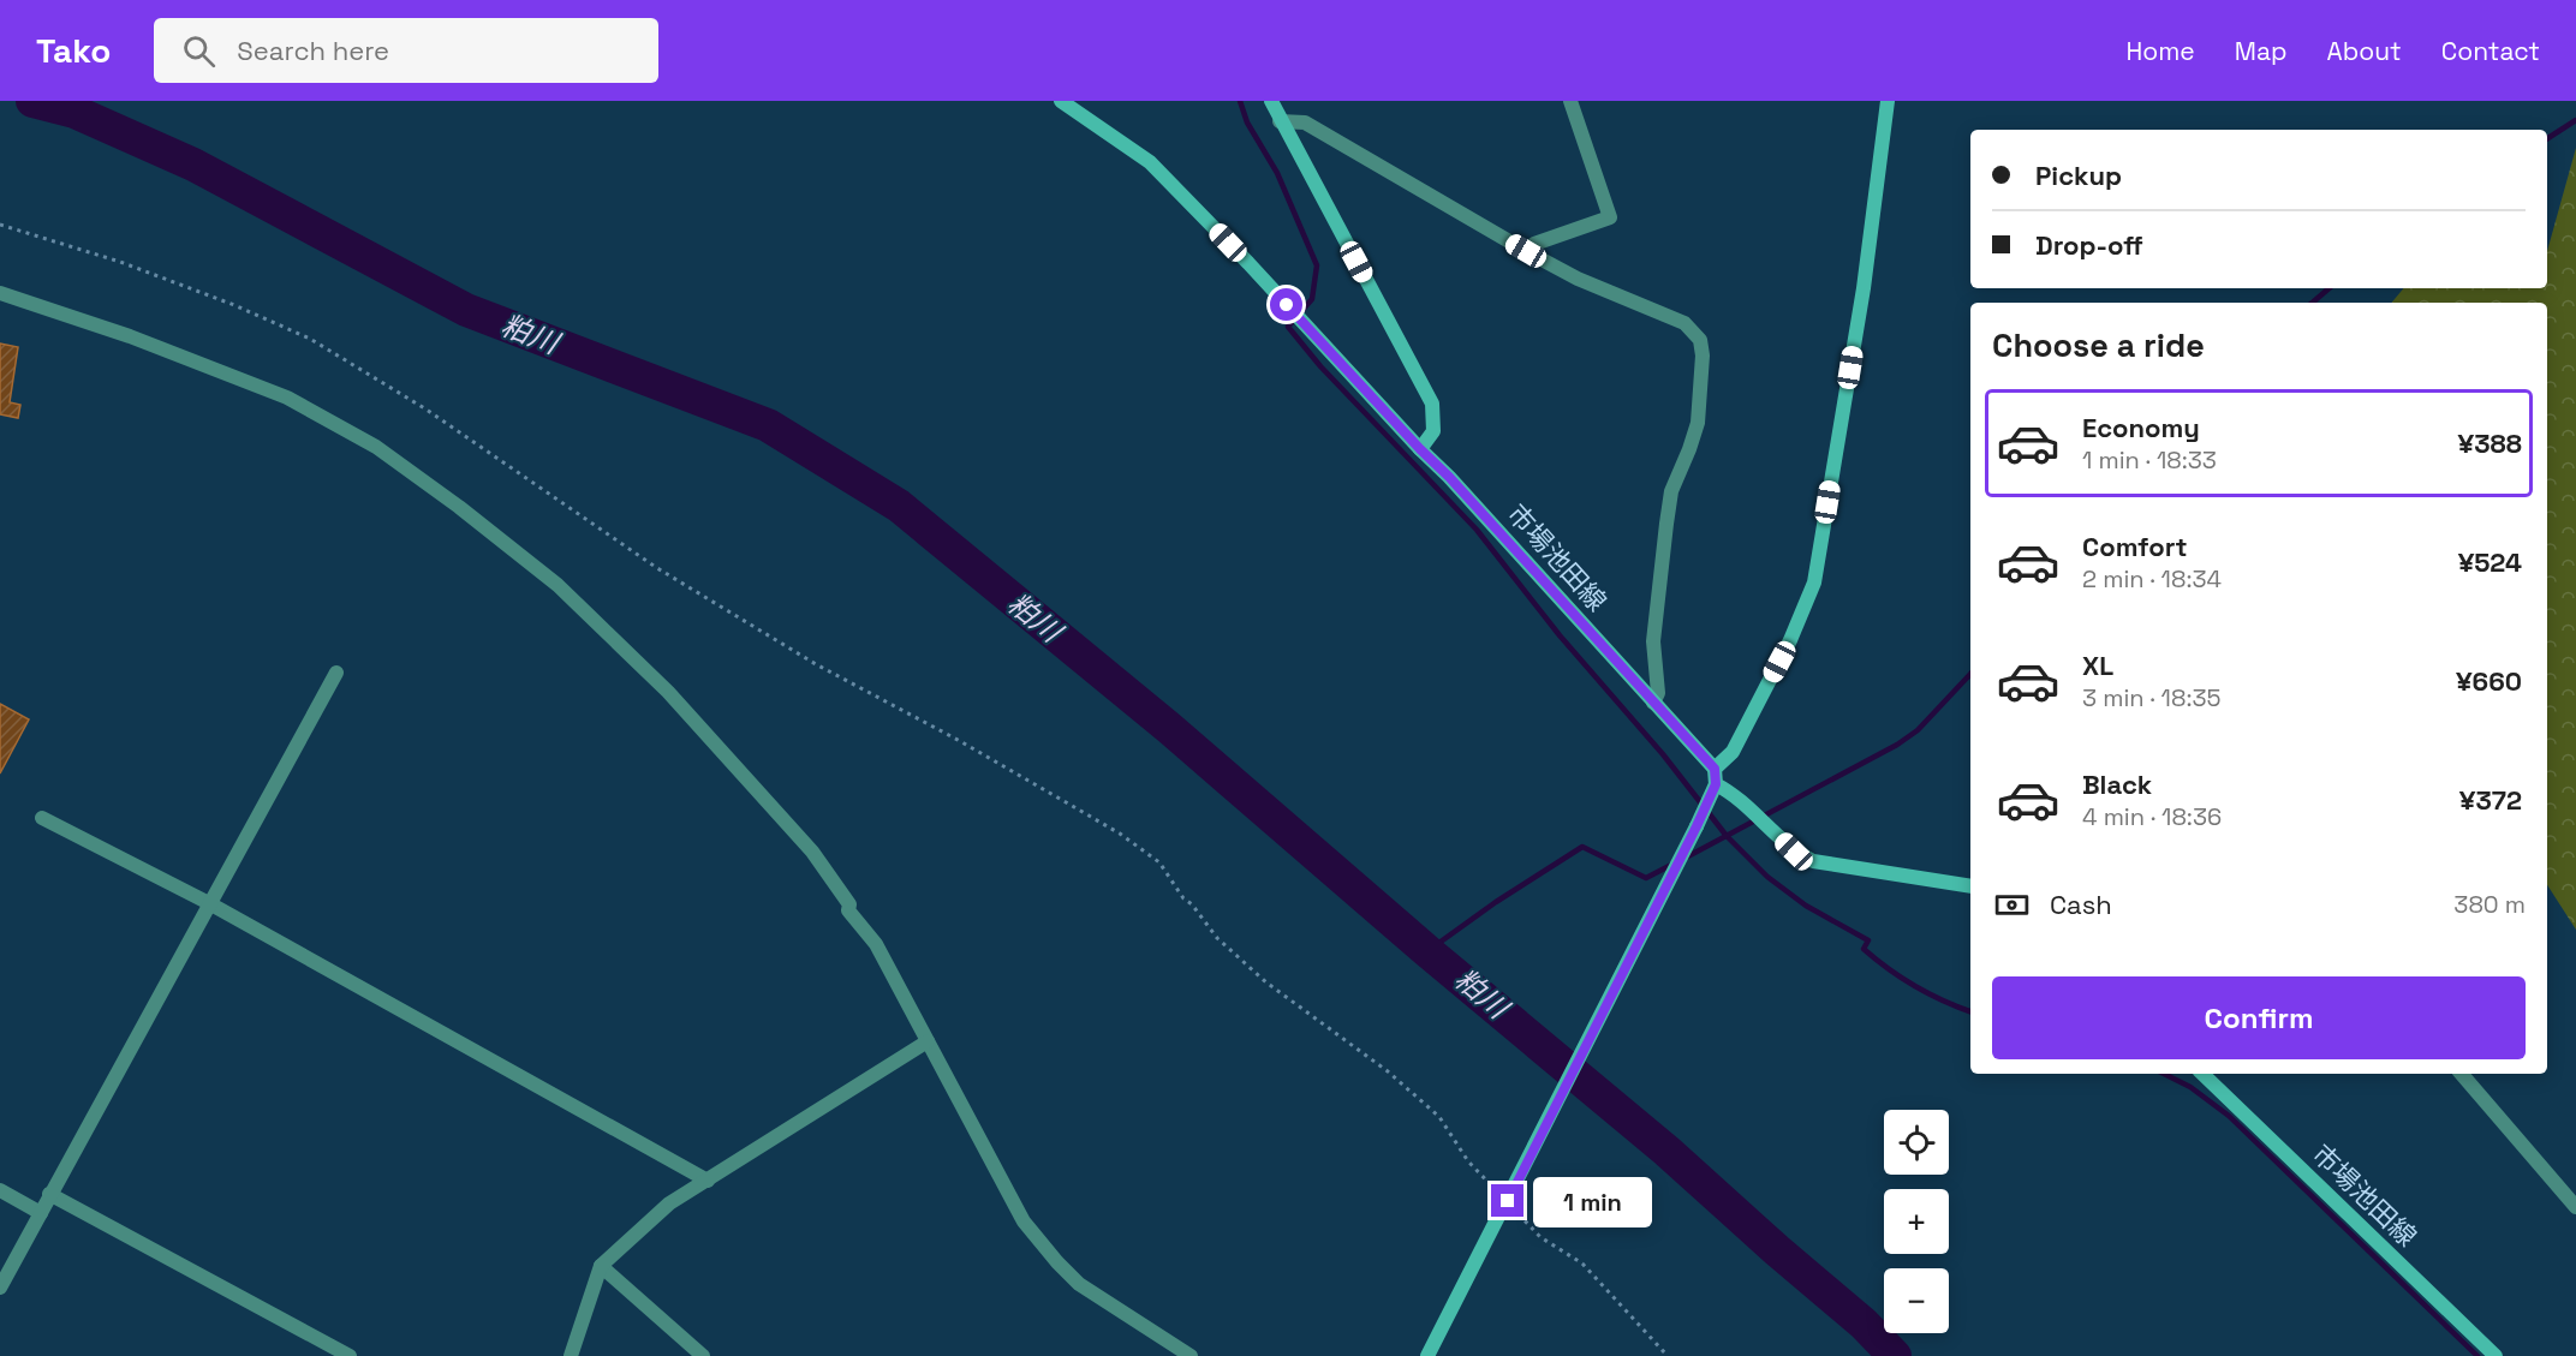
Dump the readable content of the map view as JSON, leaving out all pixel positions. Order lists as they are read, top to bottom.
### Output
{
  "streets": {
    "street": ["市場池田線"]
  },
  "water": ["粕川"],
  "page": {
    "header": "Tako",
    "search": "Search here",
    "nav": [
      "Home",
      "Map",
      "About",
      "Contact"
    ],
    "banner": ["Pickup", "Drop-off"],
    "heading": "Choose a ride",
    "list": [
      {
        "name": "Economy",
        "note": "1 min · 18:33",
        "value": "¥388"
      },
      {
        "name": "Comfort",
        "note": "2 min · 18:34",
        "value": "¥524"
      },
      {
        "name": "XL",
        "note": "3 min · 18:35",
        "value": "¥660"
      },
      {
        "name": "Black",
        "note": "4 min · 18:36",
        "value": "¥372"
      }
    ],
    "pay": ["Cash", "380 m"],
    "buttons": "Confirm",
    "map_buttons": ["+", "−"],
    "bubble": "1 min"
  }
}
